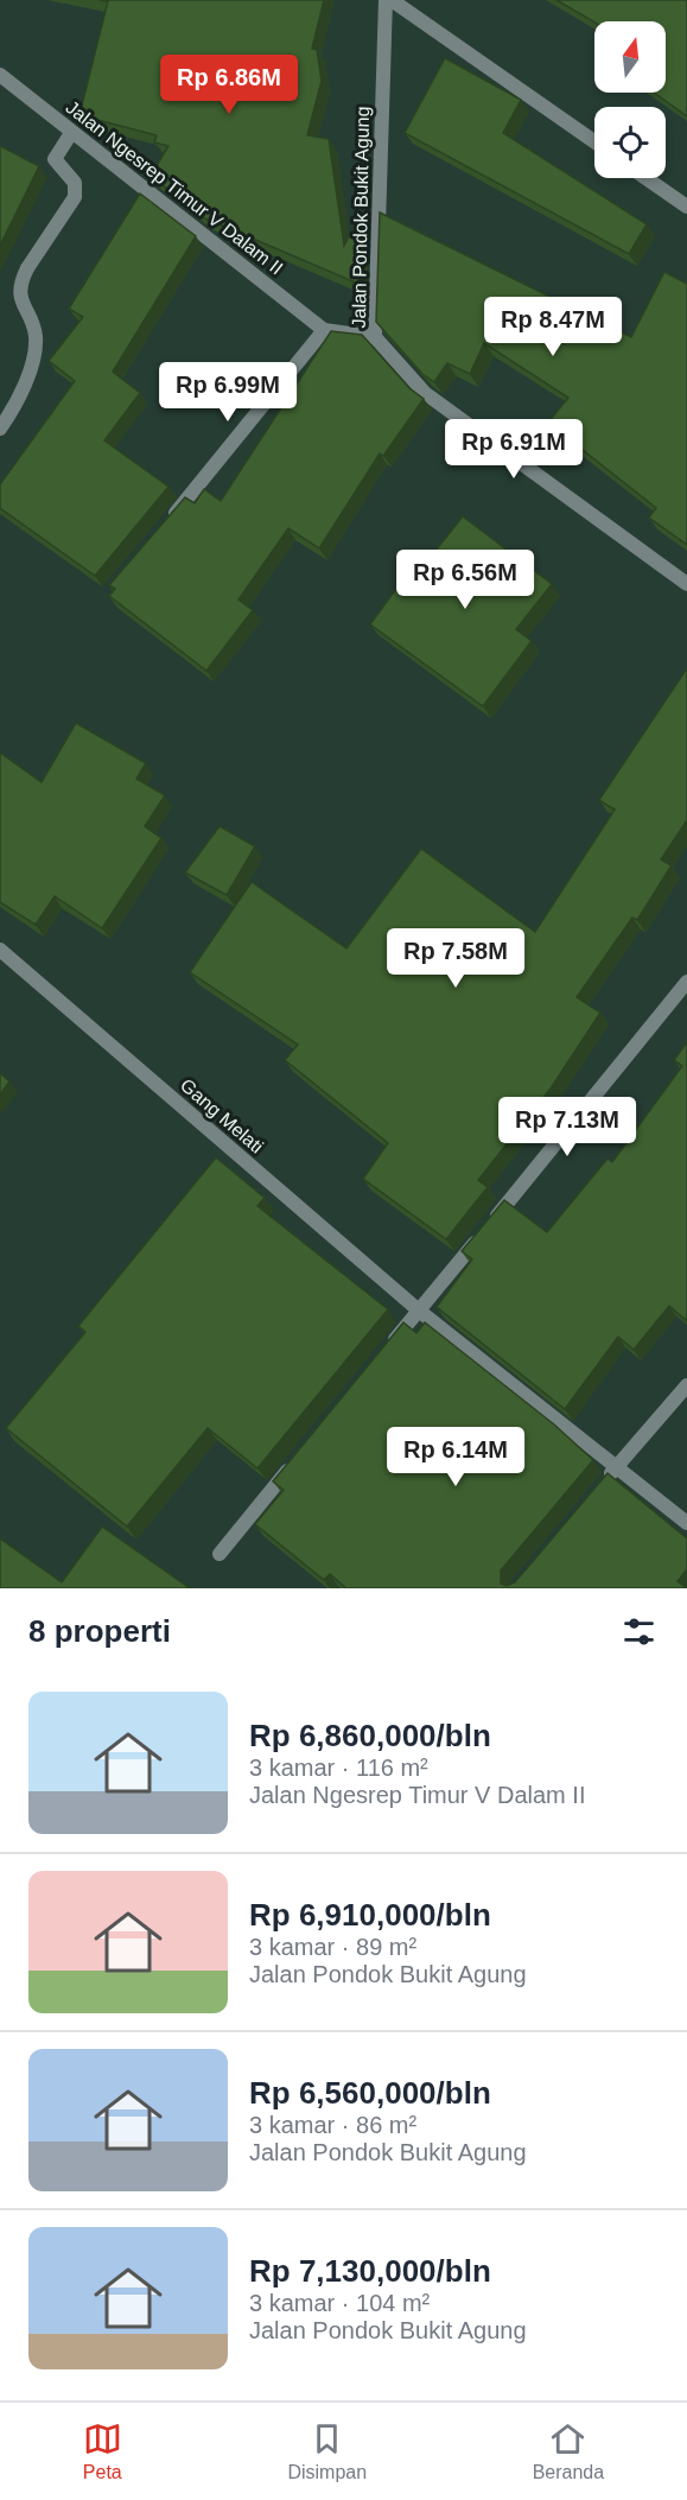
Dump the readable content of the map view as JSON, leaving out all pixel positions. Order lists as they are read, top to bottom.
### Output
{
  "streets": {
    "street": ["Jalan Ngesrep Timur V Dalam II", "Jalan Pondok Bukit Agung", "Gang Melati"]
  },
  "crossings": [
    ["Jalan Ngesrep Timur V Dalam II", "Jalan Pondok Bukit Agung"]
  ],
  "north": "top",
  "page": {
    "price": [
      "Rp 6.86M",
      "Rp 8.47M",
      "Rp 6.99M",
      "Rp 6.91M",
      "Rp 6.56M",
      "Rp 7.58M",
      "Rp 7.13M",
      "Rp 6.14M"
    ],
    "heading": "8 properti",
    "list": [
      {
        "name": "Rp 6,860,000/bln",
        "note": "3 kamar · 116 m² · Jalan Ngesrep Timur V Dalam II"
      },
      {
        "name": "Rp 6,910,000/bln",
        "note": "3 kamar · 89 m² · Jalan Pondok Bukit Agung"
      },
      {
        "name": "Rp 6,560,000/bln",
        "note": "3 kamar · 86 m² · Jalan Pondok Bukit Agung"
      },
      {
        "name": "Rp 7,130,000/bln",
        "note": "3 kamar · 104 m² · Jalan Pondok Bukit Agung"
      }
    ],
    "tabs": ["Peta", "Disimpan", "Beranda"]
  }
}
